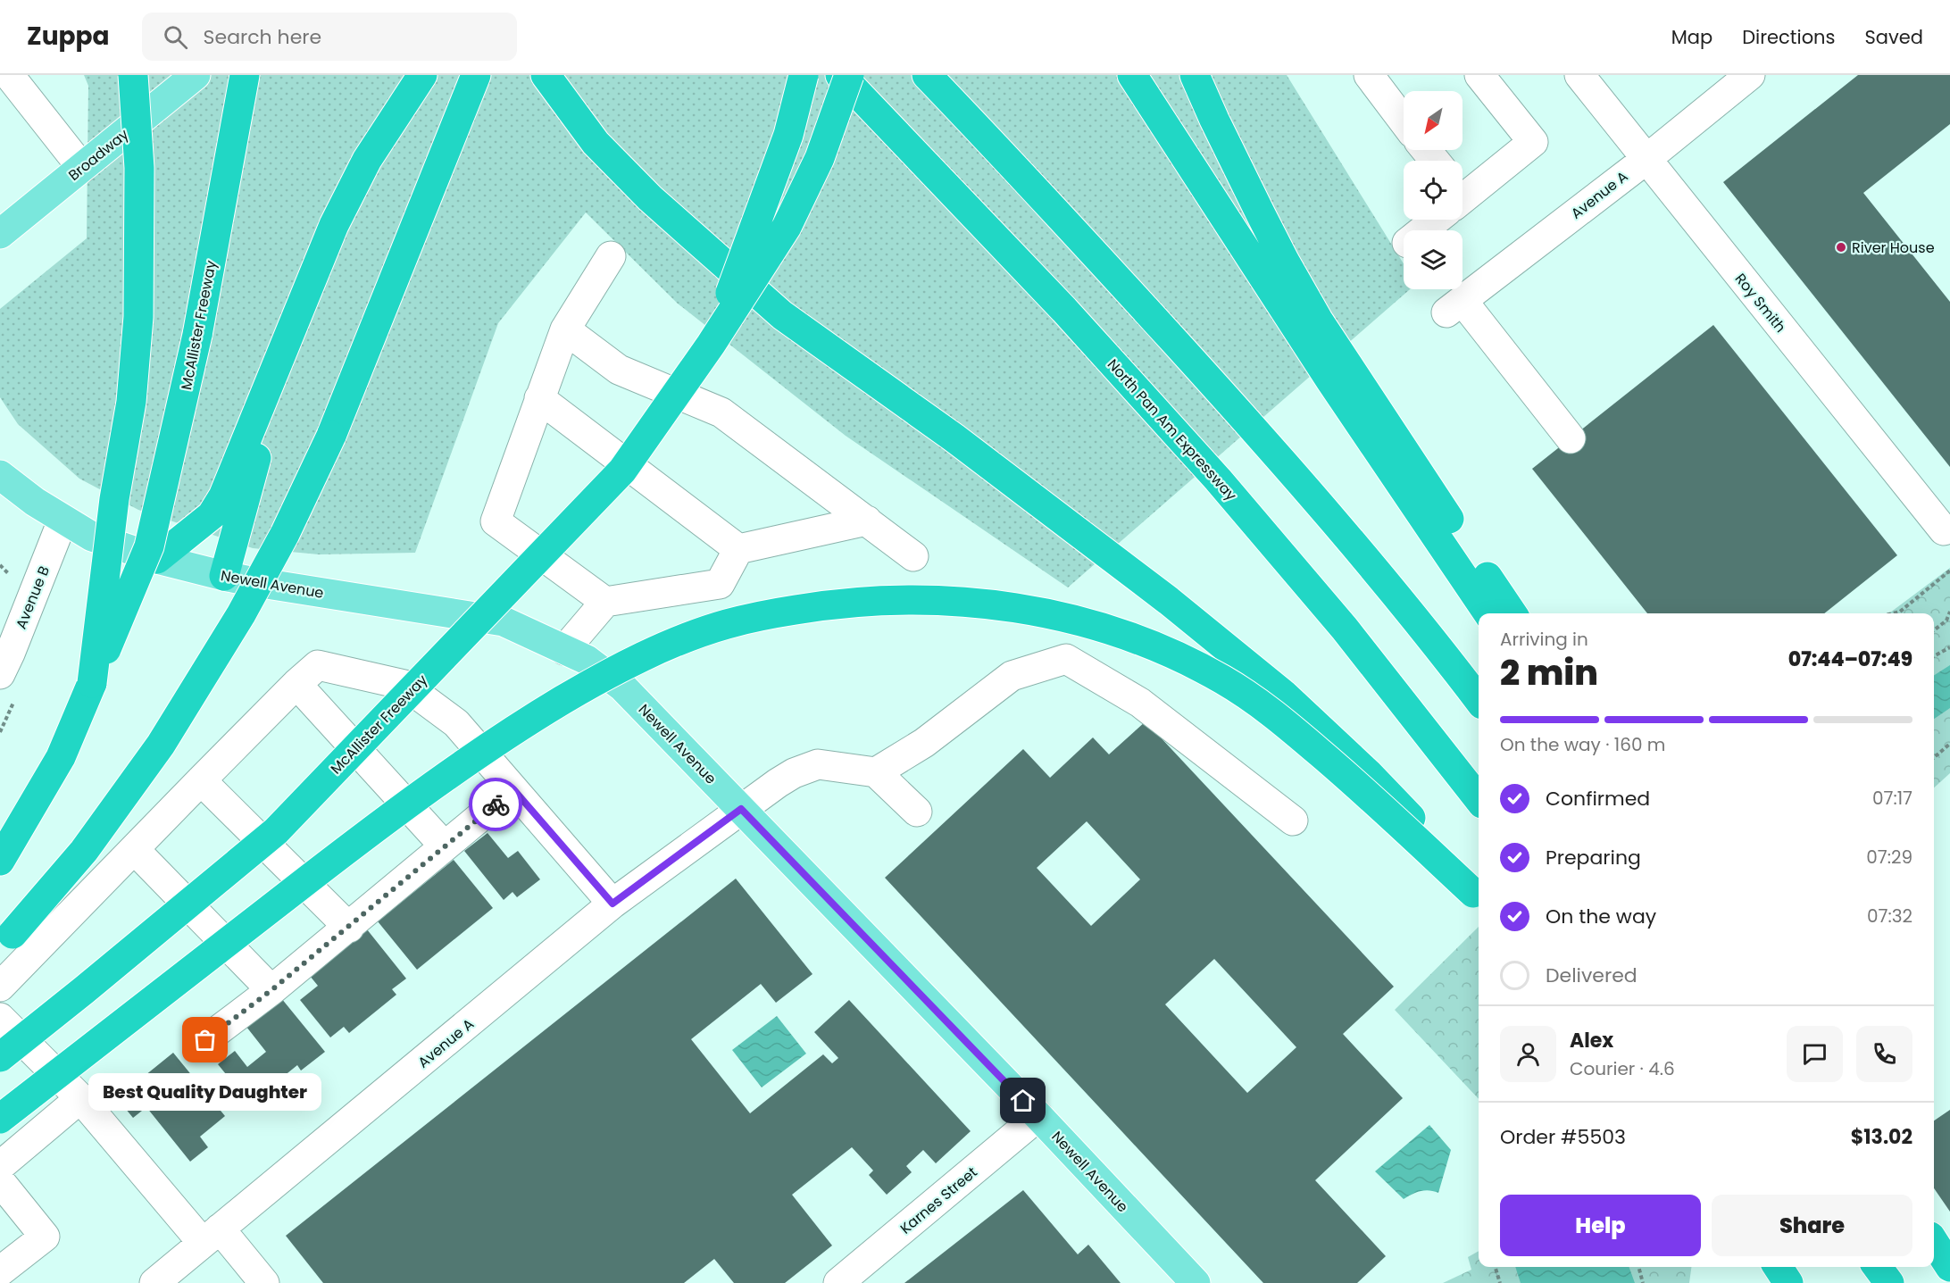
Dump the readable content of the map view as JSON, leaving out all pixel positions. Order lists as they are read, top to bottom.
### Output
{
  "streets": {
    "highway": ["McAllister Freeway", "North Pan Am Expressway"],
    "main road": ["Broadway", "Newell Avenue"],
    "street": [
      "Avenue A",
      "Roy Smith",
      "Avenue B",
      "Karnes Street"
    ]
  },
  "crossings": [
    ["Avenue A", "Roy Smith"],
    ["Avenue A", "Newell Avenue"],
    ["Newell Avenue", "Avenue B"],
    ["Newell Avenue", "Karnes Street"]
  ],
  "places": ["River House", "Best Quality Daughter"],
  "north": "bottom left",
  "page": {
    "header": "Zuppa",
    "search": "Search here",
    "nav": ["Map", "Directions", "Saved"],
    "heading": ["2 min", "Arriving in", "07:44–07:49"],
    "panel": [
      "Alex",
      "Courier · 4.6",
      "Order #5503",
      "$13.02"
    ],
    "bar": "On the way · 160 m",
    "list": [
      ["Confirmed", "07:17"],
      ["Preparing", "07:29"],
      ["On the way", "07:32"],
      "Delivered"
    ],
    "bubble": "Best Quality Daughter",
    "buttons": ["Help", "Share"]
  }
}
